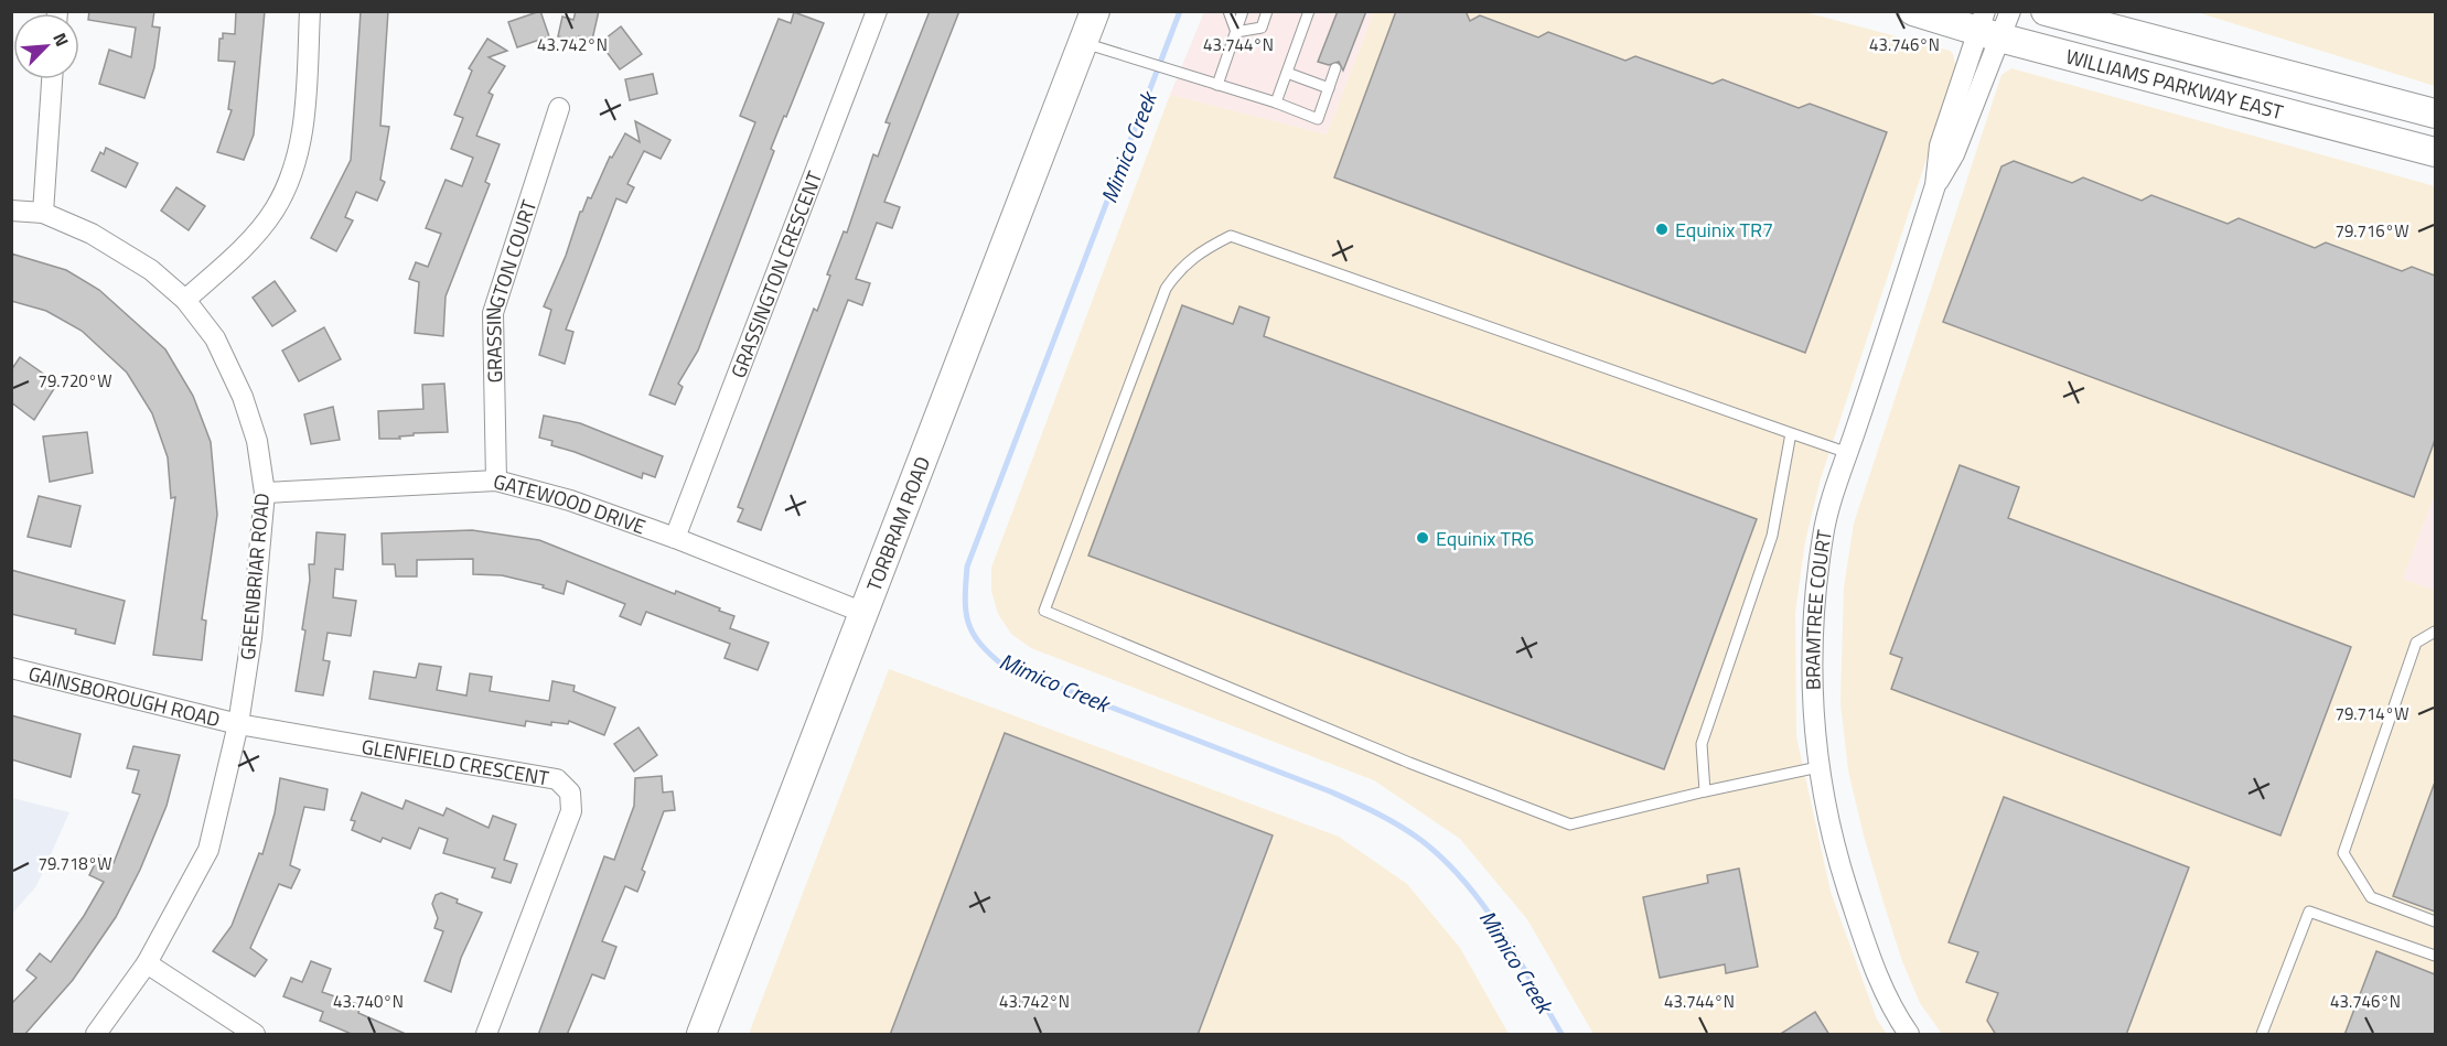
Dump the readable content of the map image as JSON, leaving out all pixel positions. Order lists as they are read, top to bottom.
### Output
{
  "streets": {
    "main road": ["WILLIAMS PARKWAY EAST", "TORBRAM ROAD"],
    "street": [
      "GRASSINGTON CRESCENT",
      "GRASSINGTON COURT",
      "GATEWOOD DRIVE",
      "GREENBRIAR ROAD",
      "BRAMTREE COURT",
      "GAINSBOROUGH ROAD",
      "GLENFIELD CRESCENT"
    ]
  },
  "crossings": [
    ["WILLIAMS PARKWAY EAST", "BRAMTREE COURT"],
    ["GRASSINGTON CRESCENT", "GATEWOOD DRIVE"],
    ["GRASSINGTON COURT", "GATEWOOD DRIVE"],
    ["GATEWOOD DRIVE", "TORBRAM ROAD"],
    ["GATEWOOD DRIVE", "GREENBRIAR ROAD"],
    ["GREENBRIAR ROAD", "GAINSBOROUGH ROAD"],
    ["GREENBRIAR ROAD", "GLENFIELD CRESCENT"],
    ["GAINSBOROUGH ROAD", "GLENFIELD CRESCENT"]
  ],
  "water": ["Mimico Creek"],
  "places": ["Equinix TR7", "Equinix TR6"],
  "north": "top right",
  "coordinates": [
    "43.742°N",
    "43.744°N",
    "43.746°N",
    "79.716°W",
    "79.720°W",
    "79.714°W",
    "79.718°W",
    "43.740°N"
  ]
}
